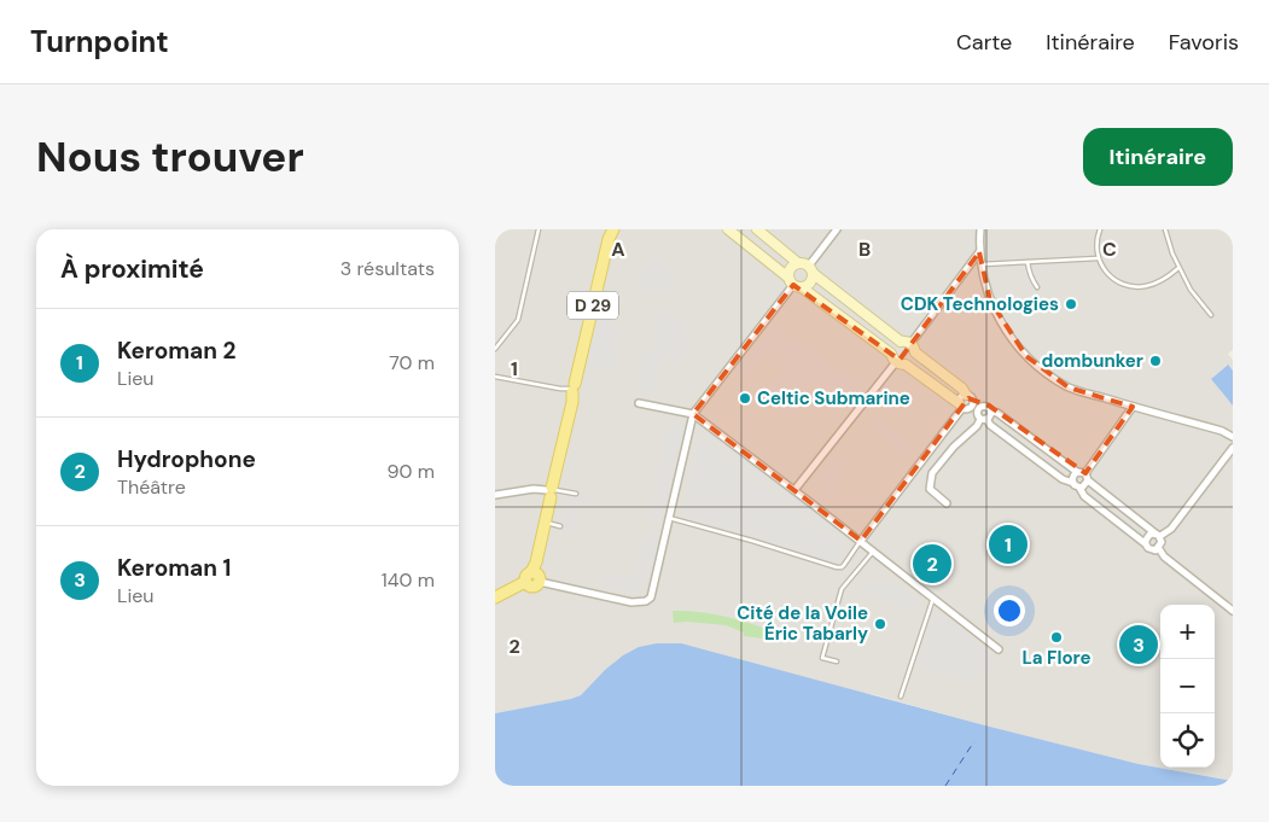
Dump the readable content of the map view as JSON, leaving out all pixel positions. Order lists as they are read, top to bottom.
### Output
{
  "streets": {
    "main road": ["D 29"]
  },
  "places": [
    "CDK Technologies",
    "dombunker",
    "Celtic Submarine",
    "Cité de la Voile Éric Tabarly",
    "La Flore"
  ],
  "page": {
    "header": "Turnpoint",
    "nav": ["Carte", "Itinéraire", "Favoris"],
    "buttons": "Itinéraire",
    "title": "Nous trouver",
    "heading": ["À proximité", "3 résultats"],
    "list": [
      {
        "mark": "1",
        "name": "Keroman 2",
        "note": "Lieu",
        "value": "70 m"
      },
      {
        "mark": "2",
        "name": "Hydrophone",
        "note": "Théâtre",
        "value": "90 m"
      },
      {
        "mark": "3",
        "name": "Keroman 1",
        "note": "Lieu",
        "value": "140 m"
      }
    ],
    "pins": ["1", "2", "3"],
    "map_buttons": ["+", "−"]
  },
  "grid": {
    "columns": ["A", "B", "C"],
    "rows": ["1", "2"]
  }
}
